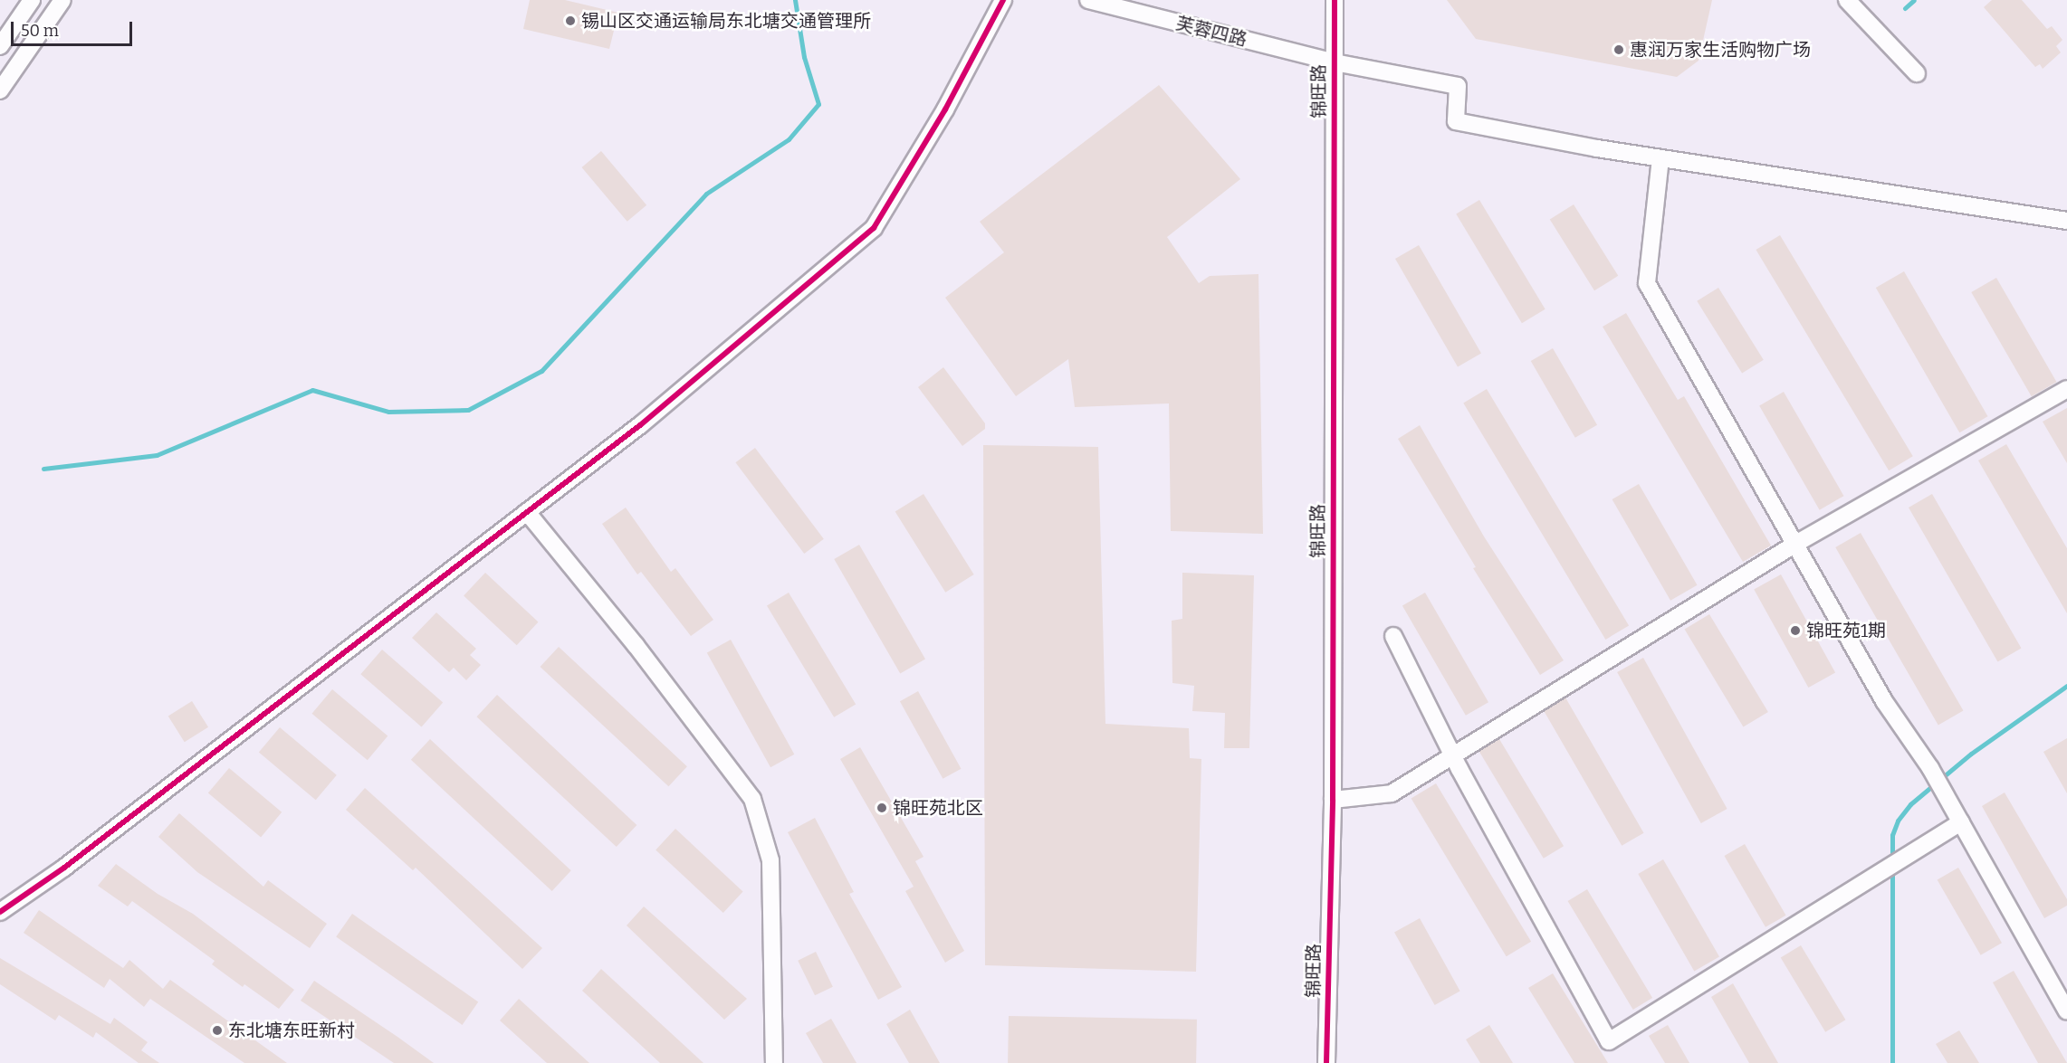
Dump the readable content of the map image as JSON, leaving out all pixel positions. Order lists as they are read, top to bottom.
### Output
{
  "streets": {
    "street": ["芙蓉四路", "锦旺路"]
  },
  "crossings": [
    ["芙蓉四路", "锦旺路"]
  ],
  "places": [
    "锡山区交通运输局东北塘交通管理所",
    "惠润万家生活购物广场",
    "锦旺苑1期",
    "锦旺苑北区",
    "东北塘东旺新村"
  ],
  "scale_bar": "50 m"
}
